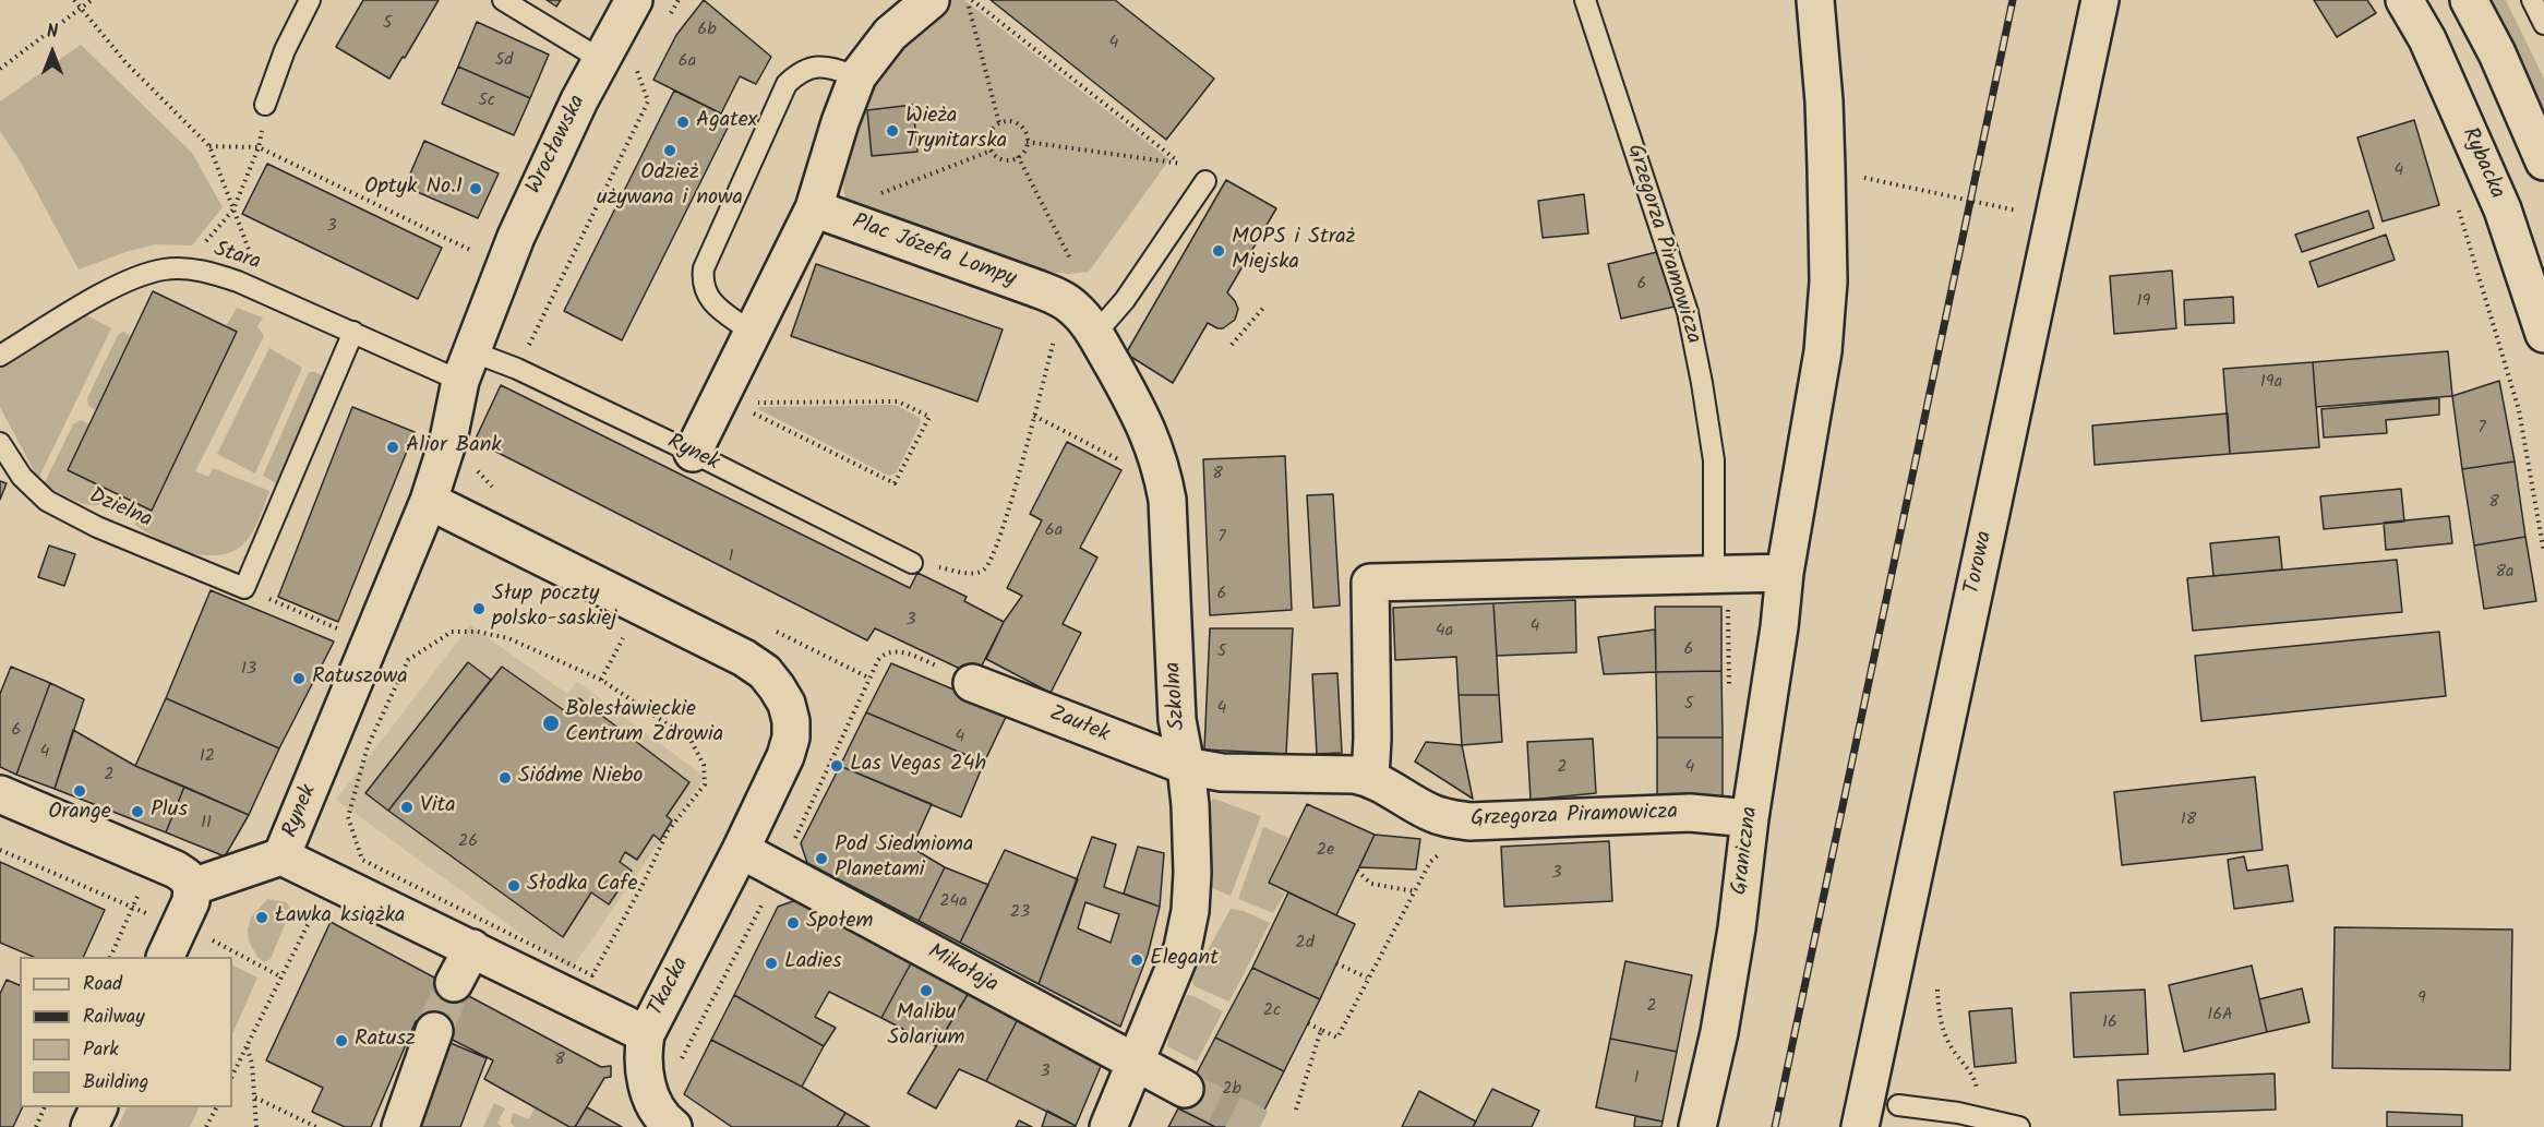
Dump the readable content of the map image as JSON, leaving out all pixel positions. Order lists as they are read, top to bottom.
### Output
{
  "streets": {
    "street": [
      "Wrocławska",
      "Rybacka",
      "Grzegorza Piramowicza",
      "Plac Józefa Lompy",
      "Rynek",
      "Torowa",
      "Szkolna",
      "Zaułek",
      "Graniczna",
      "Mikołaja",
      "Tkacka"
    ],
    "lane": ["Stara", "Dzielna"]
  },
  "crossings": [
    ["Wrocławska", "Stara"],
    ["Wrocławska", "Rynek"],
    ["Grzegorza Piramowicza", "Szkolna"],
    ["Grzegorza Piramowicza", "Zaułek"],
    ["Grzegorza Piramowicza", "Graniczna"],
    ["Plac Józefa Lompy", "Szkolna"],
    ["Stara", "Rynek"],
    ["Rynek", "Tkacka"],
    ["Szkolna", "Zaułek"],
    ["Szkolna", "Mikołaja"],
    ["Mikołaja", "Tkacka"]
  ],
  "places": [
    "Agatex",
    "Wieża Trynitarska",
    "Odzież używana i nowa",
    "Optyk No.1",
    "MOPS i Straż Miejska",
    "Alior Bank",
    "Słup poczty polsko-saskiej",
    "Ratuszowa",
    "Bolesławieckie Centrum Zdrowia",
    "Las Vegas 24h",
    "Siódme Niebo",
    "Orange",
    "Vita",
    "Plus",
    "Pod Siedmioma Planetami",
    "Słodka Cafe",
    "Ławka książka",
    "Społem",
    "Elegant",
    "Ladies",
    "Malibu Solarium",
    "Ratusz"
  ],
  "house_numbers": [
    "5",
    "6b",
    "4",
    "5d",
    "6a",
    "5c",
    "4",
    "3",
    "6",
    "19",
    "19a",
    "7",
    "8",
    "8",
    "6a",
    "7",
    "1",
    "8a",
    "6",
    "3",
    "4",
    "4a",
    "6",
    "5",
    "13",
    "5",
    "4",
    "6",
    "4",
    "4",
    "12",
    "2",
    "4",
    "2",
    "18",
    "11",
    "26",
    "2e",
    "3",
    "24a",
    "23",
    "2d",
    "9",
    "2",
    "2c",
    "16A",
    "16",
    "8",
    "3",
    "1",
    "2b"
  ],
  "legend": [
    "Road",
    "Railway",
    "Park",
    "Building"
  ],
  "north": "top"
}
